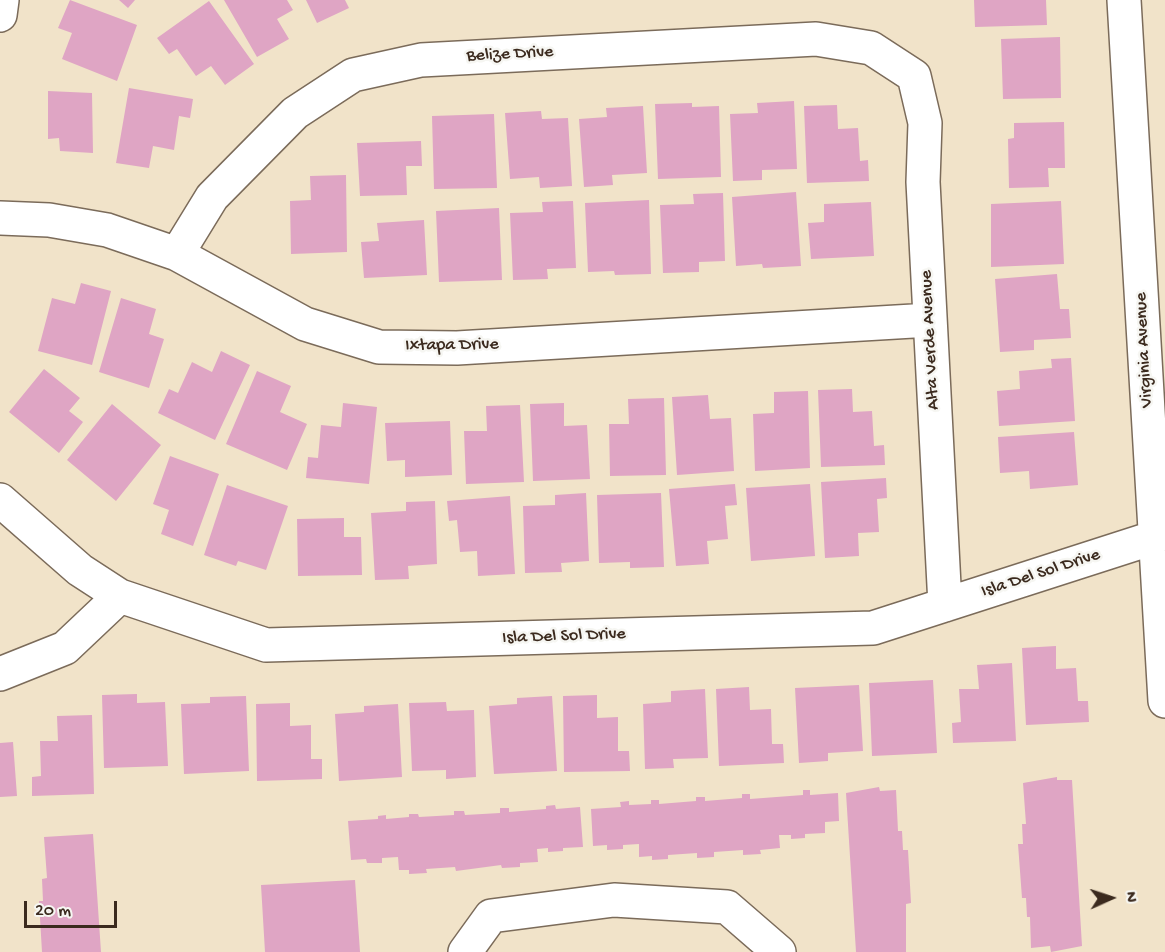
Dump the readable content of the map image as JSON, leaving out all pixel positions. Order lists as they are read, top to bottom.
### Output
{
  "streets": {
    "street": [
      "Belize Drive",
      "Alta Verde Avenue",
      "Ixtapa Drive",
      "Virginia Avenue",
      "Isla Del Sol Drive"
    ]
  },
  "crossings": [
    ["Belize Drive", "Alta Verde Avenue"],
    ["Belize Drive", "Ixtapa Drive"],
    ["Alta Verde Avenue", "Ixtapa Drive"],
    ["Alta Verde Avenue", "Isla Del Sol Drive"],
    ["Virginia Avenue", "Isla Del Sol Drive"]
  ],
  "scale_bar": "20 m",
  "north": "right"
}
